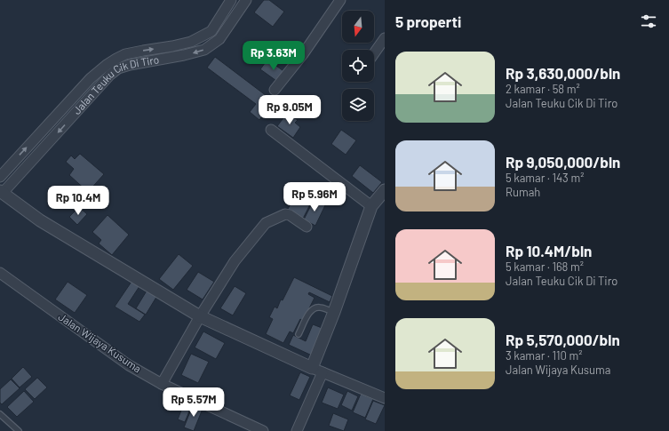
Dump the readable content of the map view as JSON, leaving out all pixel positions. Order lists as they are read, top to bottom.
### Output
{
  "streets": {
    "street": ["Jalan Teuku Cik Di Tiro", "Jalan Wijaya Kusuma"]
  },
  "north": "bottom",
  "page": {
    "heading": "5 properti",
    "price": [
      "Rp 3.63M",
      "Rp 9.05M",
      "Rp 5.96M",
      "Rp 10.4M",
      "Rp 5.57M"
    ],
    "list": [
      {
        "name": "Rp 3,630,000/bln",
        "note": "2 kamar · 58 m² · Jalan Teuku Cik Di Tiro"
      },
      {
        "name": "Rp 9,050,000/bln",
        "note": "5 kamar · 143 m² · Rumah"
      },
      {
        "name": "Rp 10.4M/bln",
        "note": "5 kamar · 168 m² · Jalan Teuku Cik Di Tiro"
      },
      {
        "name": "Rp 5,570,000/bln",
        "note": "3 kamar · 110 m² · Jalan Wijaya Kusuma"
      }
    ]
  }
}
